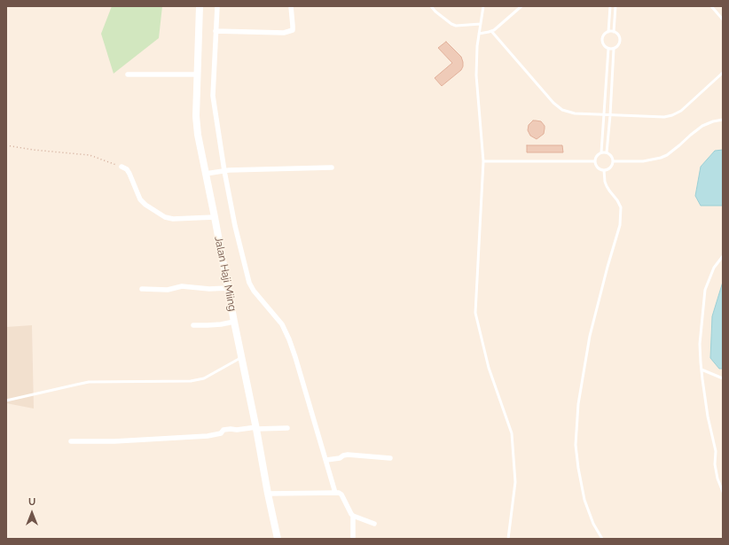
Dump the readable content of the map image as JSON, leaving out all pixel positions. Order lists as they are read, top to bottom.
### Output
{
  "streets": {
    "main road": ["Jalan Haji Miing"]
  },
  "north": "top"
}
